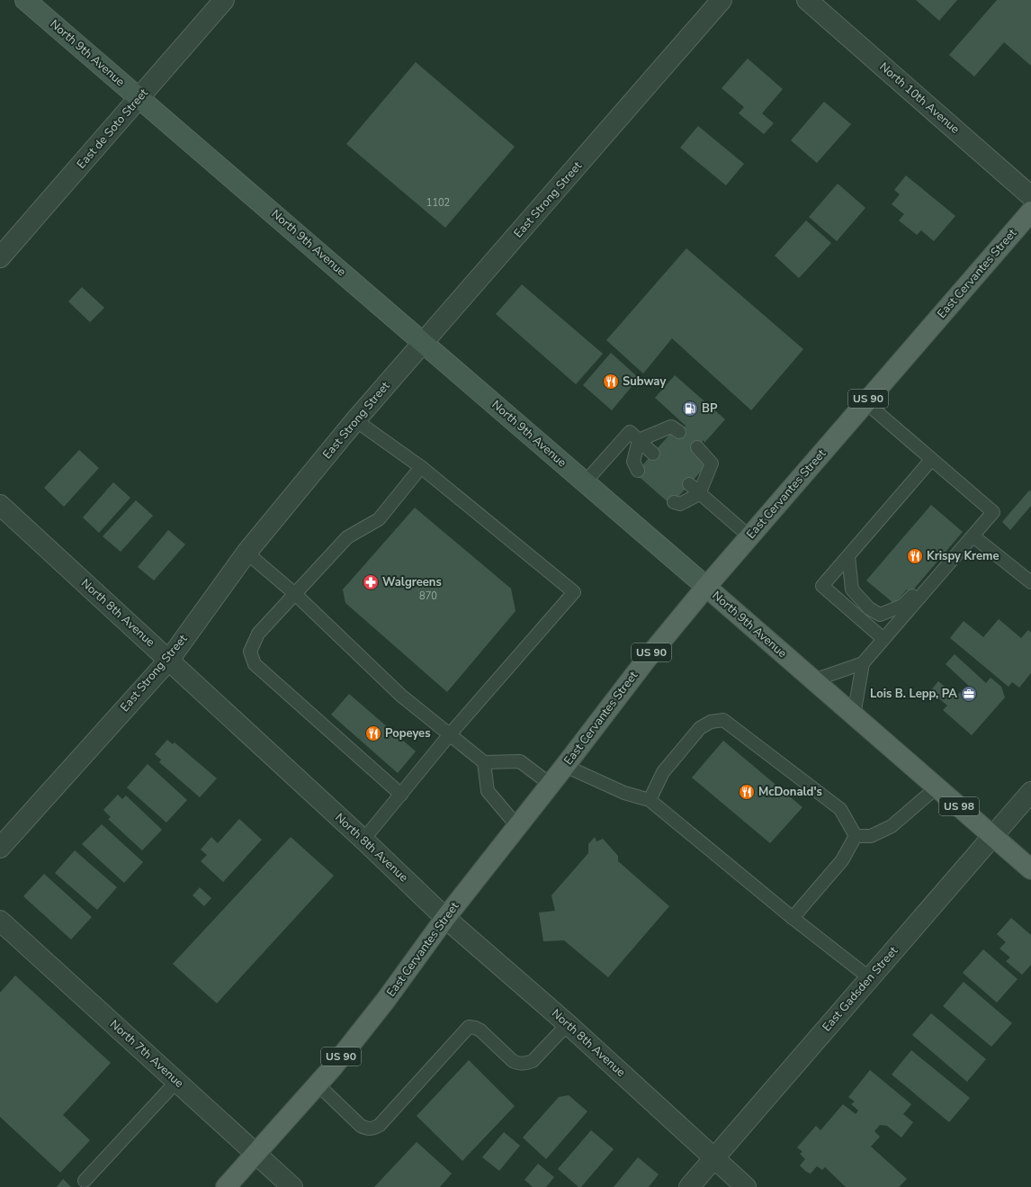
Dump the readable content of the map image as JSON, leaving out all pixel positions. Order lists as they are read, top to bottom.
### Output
{
  "streets": {
    "main road": [
      "North 9th Avenue",
      "East Cervantes Street",
      "US 90",
      "US 98"
    ],
    "street": [
      "North 10th Avenue",
      "East de Soto Street",
      "East Strong Street",
      "North 8th Avenue",
      "East Gadsden Street",
      "North 7th Avenue"
    ]
  },
  "crossings": [
    ["North 9th Avenue", "East de Soto Street"],
    ["North 9th Avenue", "East Strong Street"],
    ["North 9th Avenue", "East Cervantes Street"],
    ["North 9th Avenue", "East Gadsden Street"],
    ["East Strong Street", "North 8th Avenue"],
    ["East Cervantes Street", "North 8th Avenue"],
    ["East Cervantes Street", "North 7th Avenue"],
    ["North 8th Avenue", "East Gadsden Street"]
  ],
  "places": {
    "restaurant": [
      "Subway",
      "Krispy Kreme",
      "Popeyes",
      "McDonald's"
    ],
    "fuel station": ["BP"],
    "pharmacy": ["Walgreens"],
    "office": ["Lois B. Lepp, PA"]
  },
  "house_numbers": ["1102", "870"]
}
